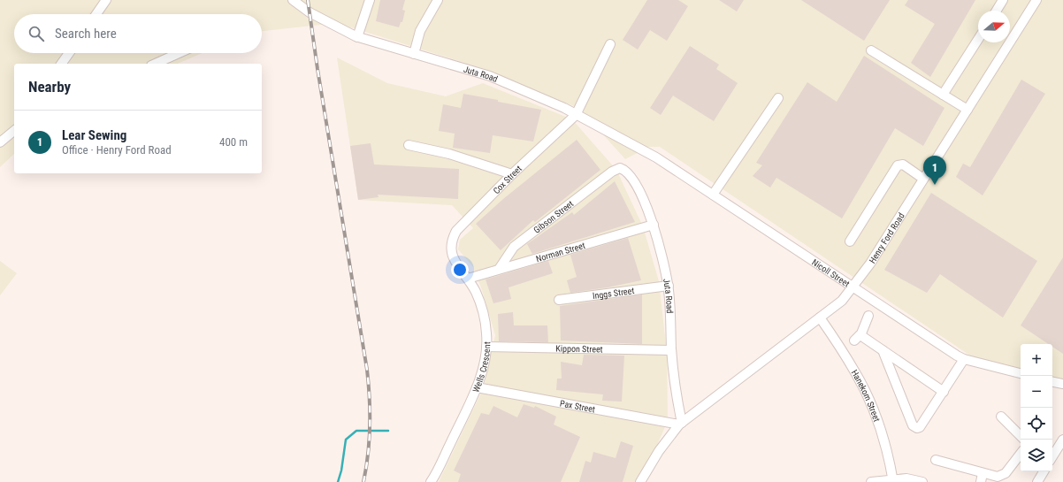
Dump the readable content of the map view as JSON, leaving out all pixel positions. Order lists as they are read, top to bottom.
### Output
{
  "streets": {
    "street": [
      "Juta Road",
      "Cox Street",
      "Gibson Street",
      "Henry Ford Road",
      "Norman Street",
      "Nicoll Street",
      "Inggs Street",
      "Kippon Street",
      "Wells Crescent",
      "Hanekom Street",
      "Pax Street"
    ]
  },
  "crossings": [
    ["Juta Road", "Cox Street"],
    ["Juta Road", "Gibson Street"],
    ["Juta Road", "Henry Ford Road"],
    ["Juta Road", "Norman Street"],
    ["Juta Road", "Nicoll Street"],
    ["Juta Road", "Inggs Street"],
    ["Juta Road", "Kippon Street"],
    ["Juta Road", "Pax Street"],
    ["Cox Street", "Wells Crescent"],
    ["Gibson Street", "Norman Street"],
    ["Henry Ford Road", "Nicoll Street"],
    ["Henry Ford Road", "Hanekom Street"],
    ["Henry Ford Road", "Pax Street"],
    ["Norman Street", "Wells Crescent"],
    ["Kippon Street", "Wells Crescent"],
    ["Wells Crescent", "Pax Street"]
  ],
  "north": "right",
  "page": {
    "search": "Search here",
    "heading": "Nearby",
    "list": [
      {
        "mark": "1",
        "name": "Lear Sewing",
        "note": "Office · Henry Ford Road",
        "value": "400 m"
      }
    ],
    "pins": "1",
    "map_buttons": ["+", "−"]
  }
}
